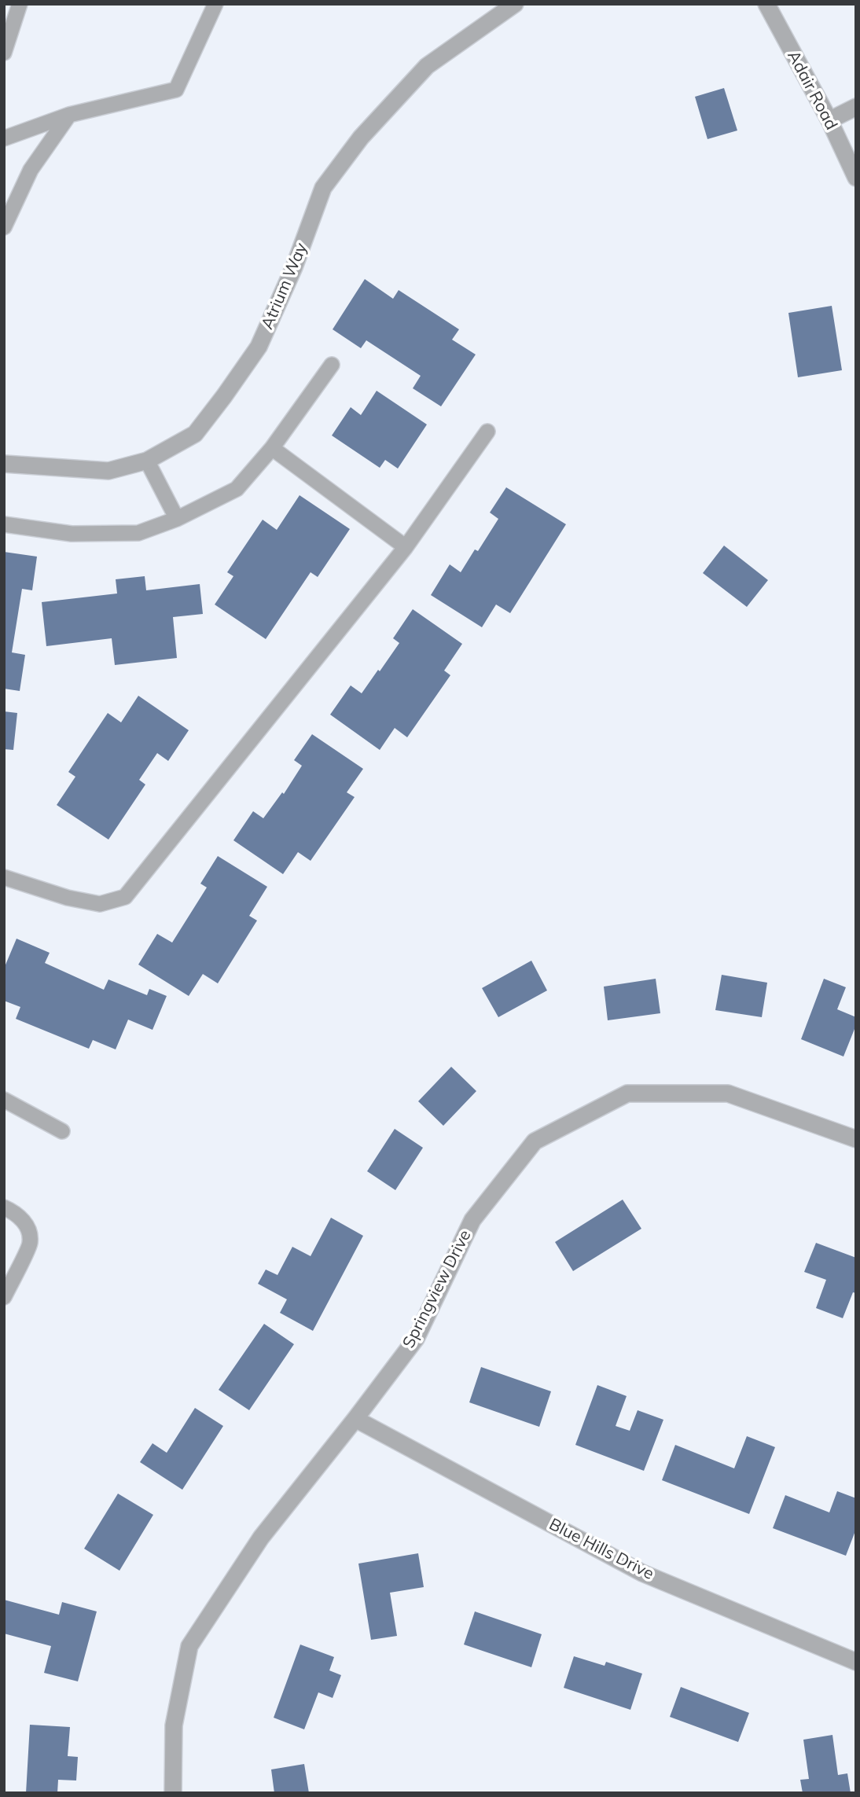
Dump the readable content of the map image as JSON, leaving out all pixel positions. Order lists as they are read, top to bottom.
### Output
{
  "streets": {
    "street": [
      "Adair Road",
      "Atrium Way",
      "Springview Drive",
      "Blue Hills Drive"
    ]
  },
  "crossings": [
    ["Springview Drive", "Blue Hills Drive"]
  ]
}
